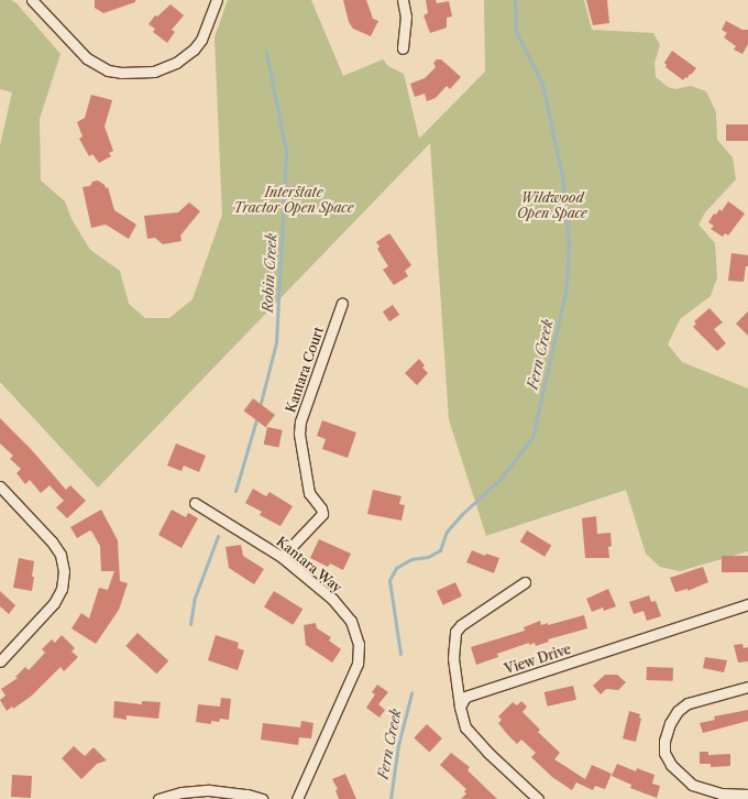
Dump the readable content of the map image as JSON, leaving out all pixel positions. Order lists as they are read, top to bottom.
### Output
{
  "streets": {
    "street": ["Kantara Court", "Kantara Way", "View Drive"]
  },
  "crossings": [
    ["Kantara Court", "Kantara Way"]
  ],
  "water": ["Robin Creek", "Fern Creek"],
  "parks": ["Interstate Tractor Open Space", "Wildwood Open Space"]
}
